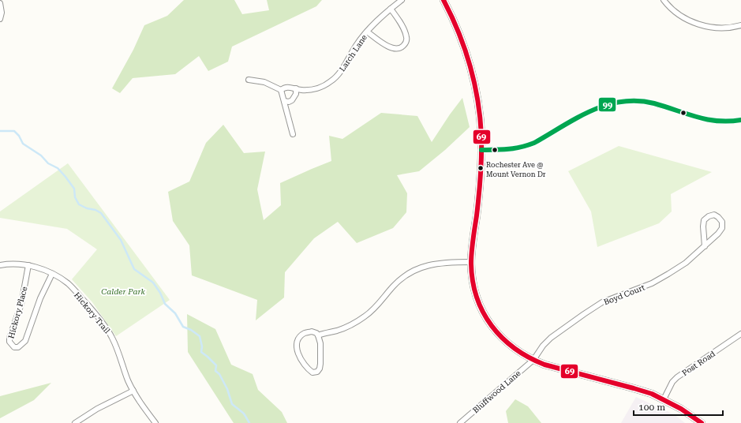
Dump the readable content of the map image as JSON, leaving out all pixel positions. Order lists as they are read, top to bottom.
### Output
{
  "streets": {
    "street": [
      "Larch Lane",
      "Boyd Court",
      "Hickory Place",
      "Hickory Trail",
      "Post Road",
      "Bluffwood Lane"
    ]
  },
  "crossings": [
    ["Boyd Court", "Bluffwood Lane"],
    ["Hickory Place", "Hickory Trail"]
  ],
  "parks": ["Calder Park"],
  "places": ["Rochester Ave @ Mount Vernon Dr"],
  "lines": ["transit line 69", "transit line 99"],
  "scale_bar": "100 m"
}
